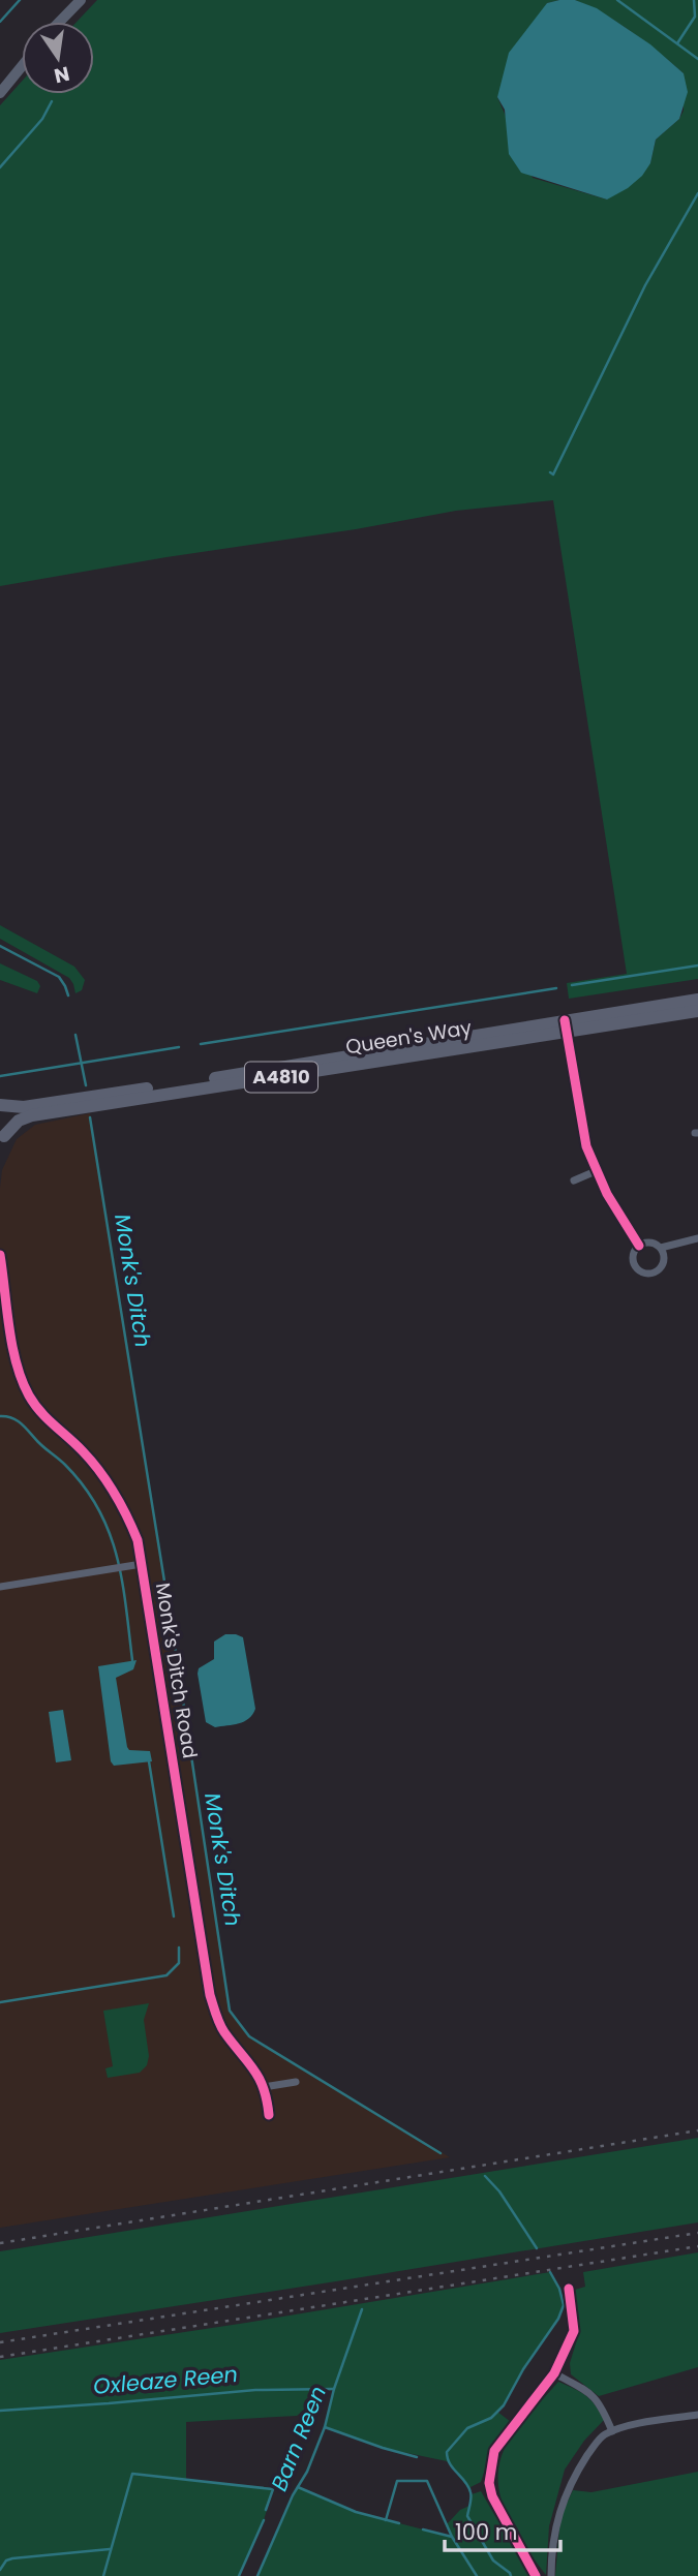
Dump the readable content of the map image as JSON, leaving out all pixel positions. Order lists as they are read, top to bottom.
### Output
{
  "streets": {
    "main road": ["Queen's Way", "A4810"],
    "street": ["Monk's Ditch Road"]
  },
  "water": ["Monk's Ditch", "Oxleaze Reen", "Barn Reen"],
  "scale_bar": "100 m",
  "north": "bottom"
}
